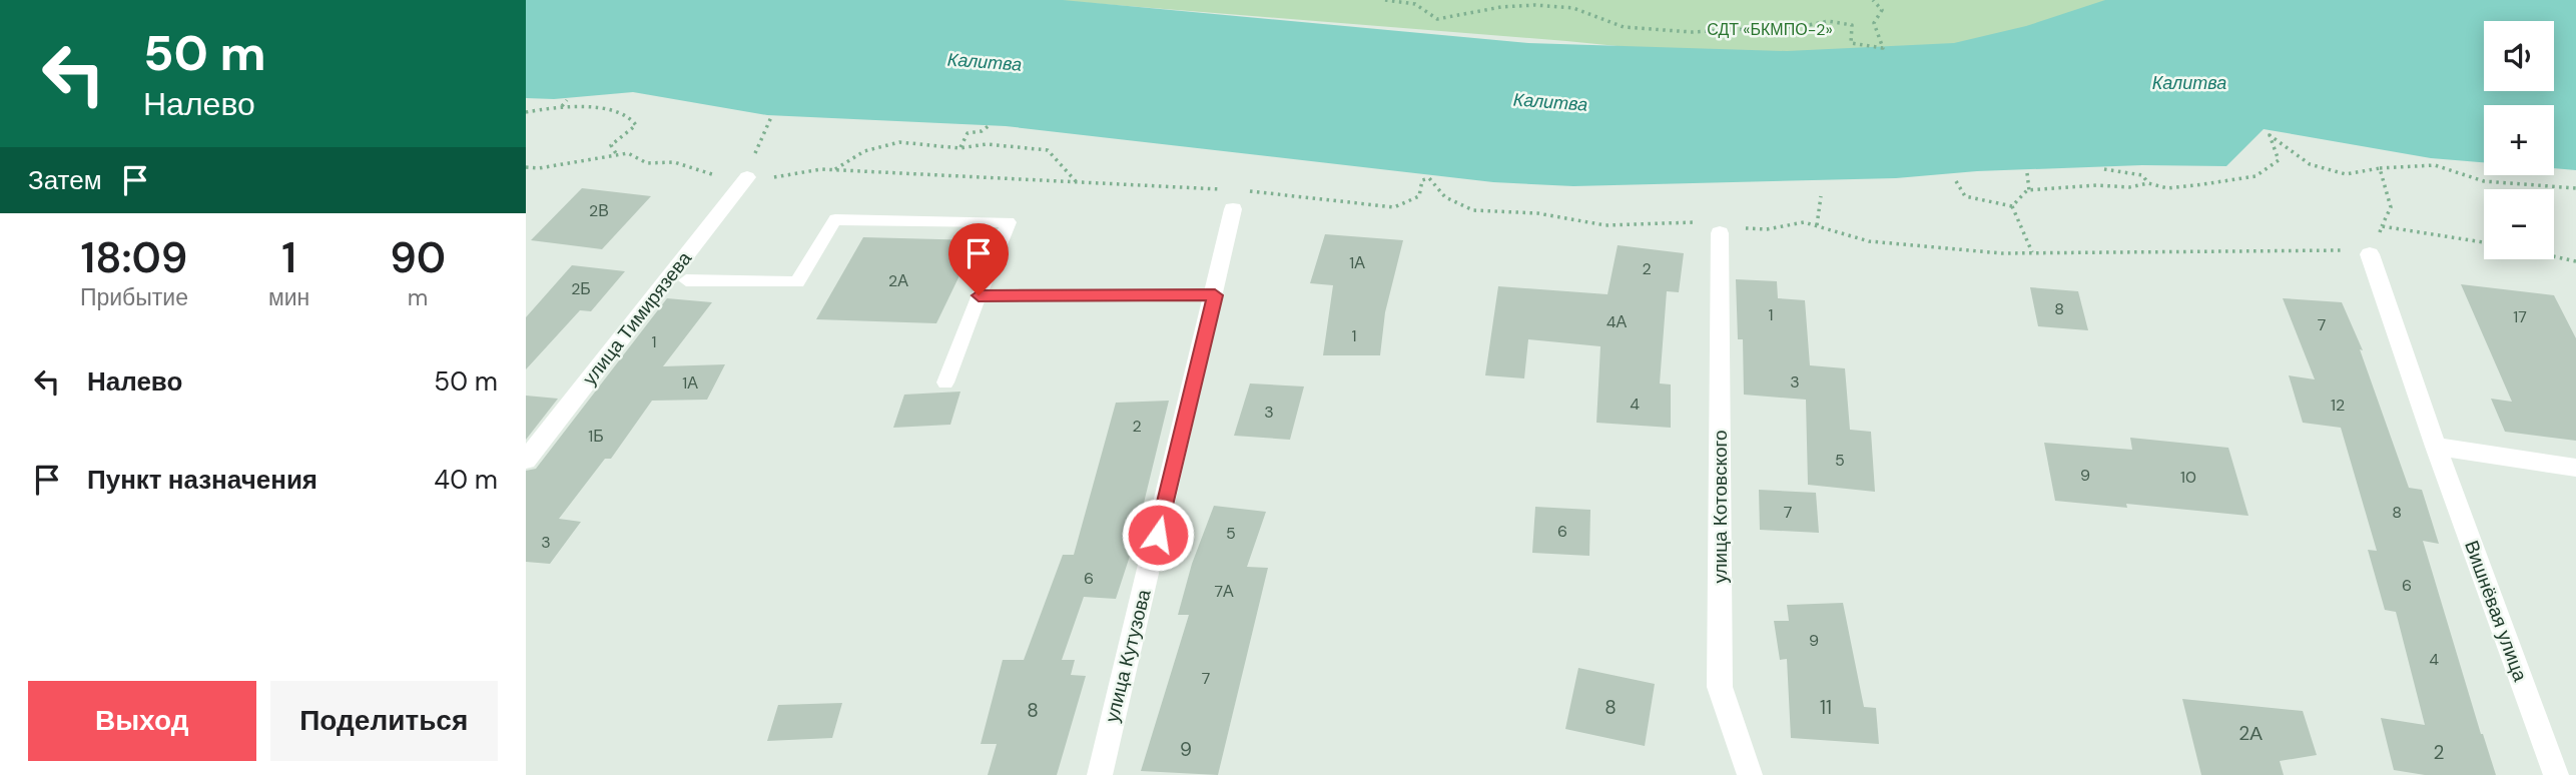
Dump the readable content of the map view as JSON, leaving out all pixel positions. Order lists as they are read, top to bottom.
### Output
{
  "streets": {
    "street": [
      "улица Тимирязева",
      "улица Котовского",
      "Вишнёвая улица",
      "улица Кутузова"
    ]
  },
  "water": ["Калитва"],
  "parks": ["СДТ «БКМПО-2»"],
  "house_numbers": [
    "2В",
    "1А",
    "2",
    "2А",
    "2Б",
    "8",
    "1",
    "17",
    "4А",
    "7",
    "1",
    "1",
    "3",
    "1А",
    "4",
    "12",
    "3",
    "2",
    "1Б",
    "5",
    "9",
    "10",
    "7",
    "8",
    "6",
    "5",
    "3",
    "6",
    "6",
    "7А",
    "9",
    "4",
    "7",
    "8",
    "11",
    "8",
    "2А",
    "9",
    "2"
  ],
  "page": {
    "turn": ["50 m", "Налево"],
    "map_buttons": ["+", "−"],
    "then": "Затем",
    "eta": [
      "18:09",
      "Прибытие",
      "1",
      "мин",
      "90",
      "m"
    ],
    "list": [
      {
        "name": "Налево",
        "value": "50 m"
      },
      {
        "name": "Пункт назначения",
        "value": "40 m"
      }
    ],
    "buttons": ["Выход", "Поделиться"]
  }
}
